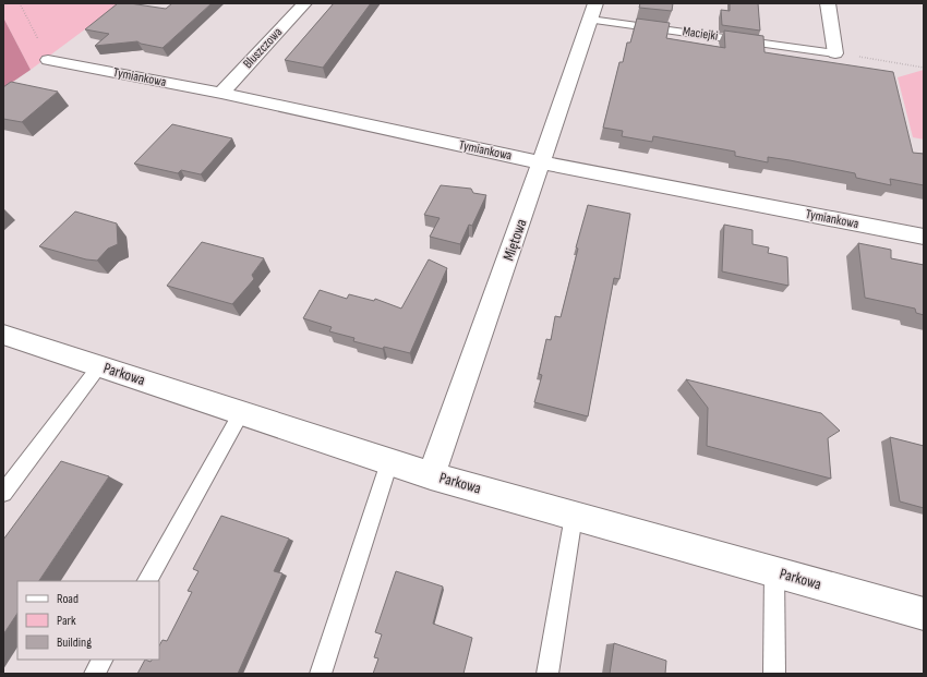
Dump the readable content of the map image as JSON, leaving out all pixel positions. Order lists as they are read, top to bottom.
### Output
{
  "streets": {
    "street": [
      "Bluszczowa",
      "Tymiankowa",
      "Miętowa",
      "Parkowa"
    ],
    "lane": ["Maciejki"]
  },
  "crossings": [
    ["Maciejki", "Miętowa"],
    ["Bluszczowa", "Tymiankowa"],
    ["Tymiankowa", "Miętowa"],
    ["Miętowa", "Parkowa"]
  ],
  "legend": ["Road", "Park", "Building"]
}
